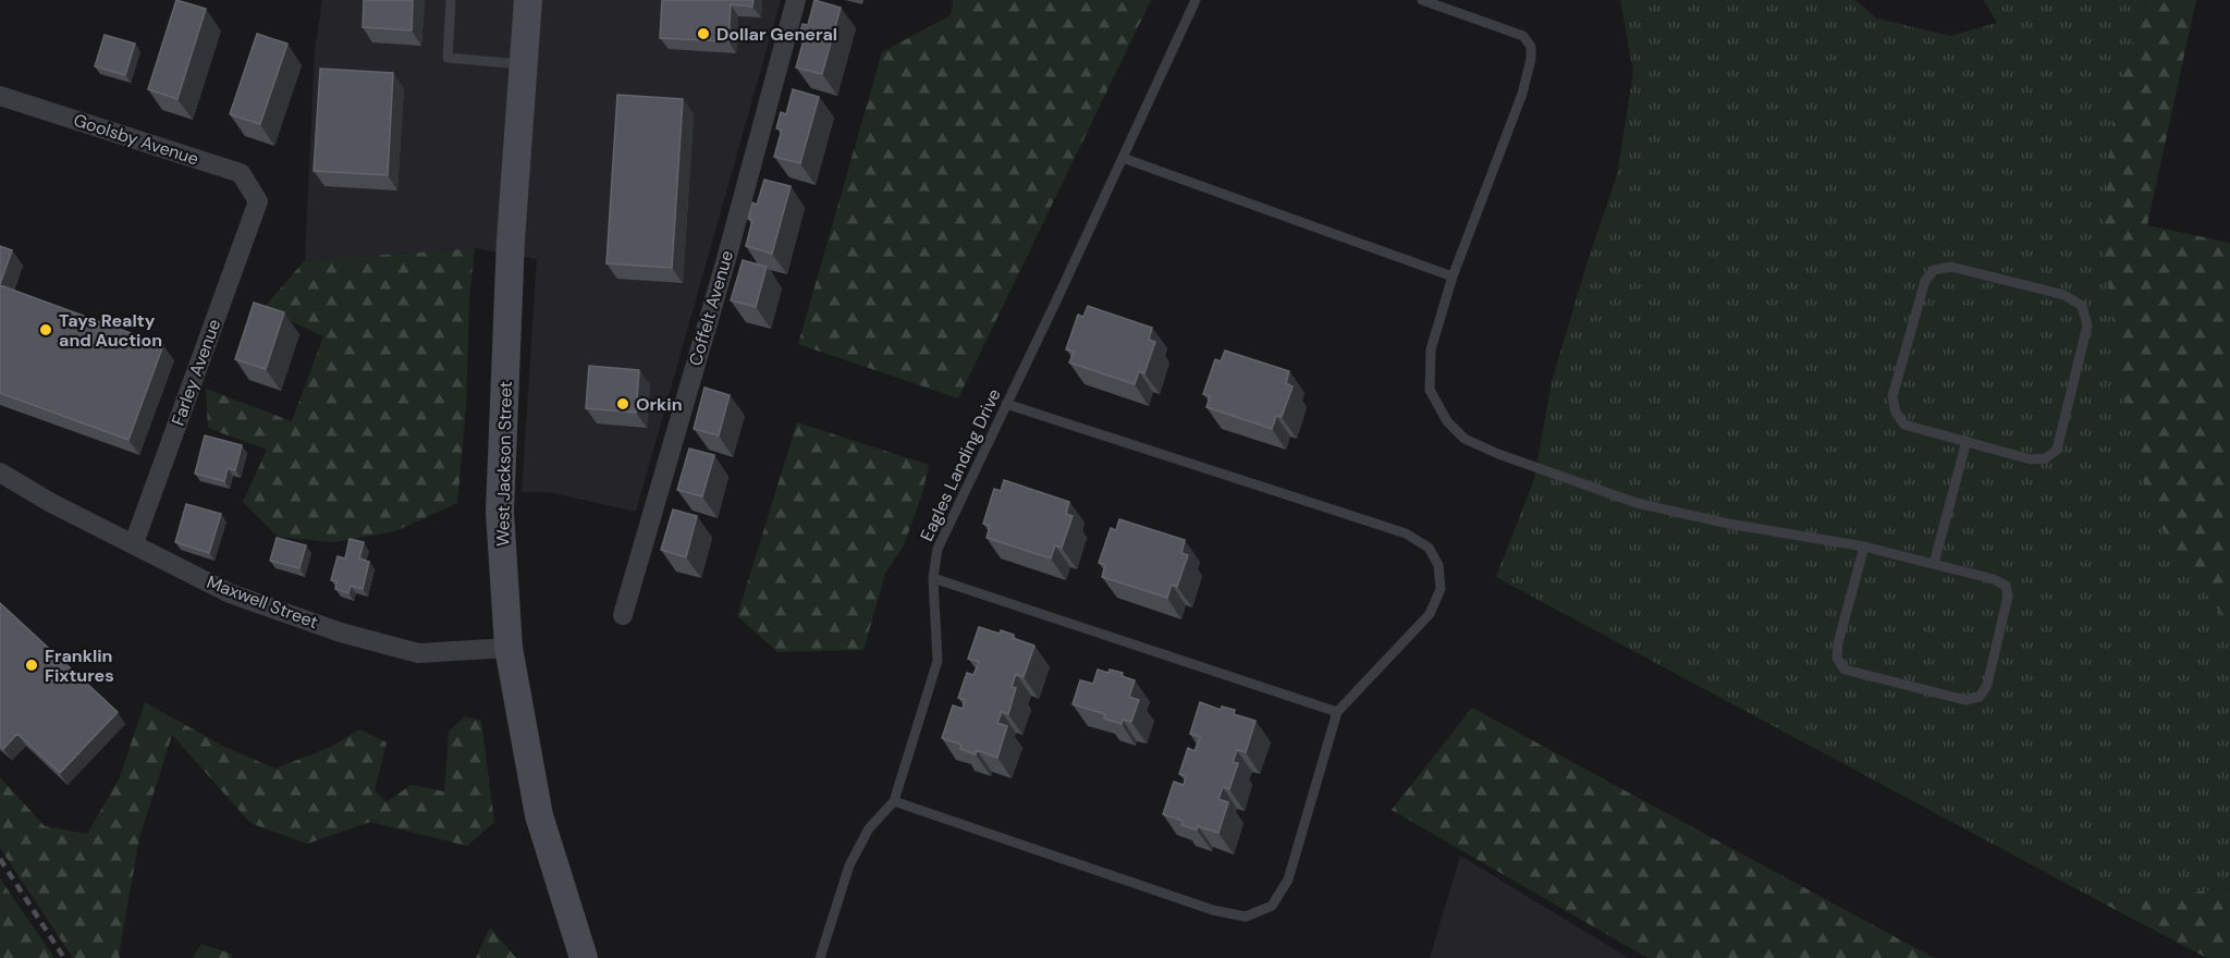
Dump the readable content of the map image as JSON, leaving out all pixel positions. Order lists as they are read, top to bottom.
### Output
{
  "streets": {
    "street": [
      "Goolsby Avenue",
      "Coffelt Avenue",
      "Farley Avenue",
      "West Jackson Street",
      "Maxwell Street"
    ],
    "lane": ["Eagles Landing Drive"]
  },
  "crossings": [
    ["Goolsby Avenue", "Farley Avenue"],
    ["Farley Avenue", "Maxwell Street"],
    ["West Jackson Street", "Maxwell Street"]
  ],
  "places": [
    "Dollar General",
    "Tays Realty and Auction",
    "Orkin",
    "Franklin Fixtures"
  ]
}
